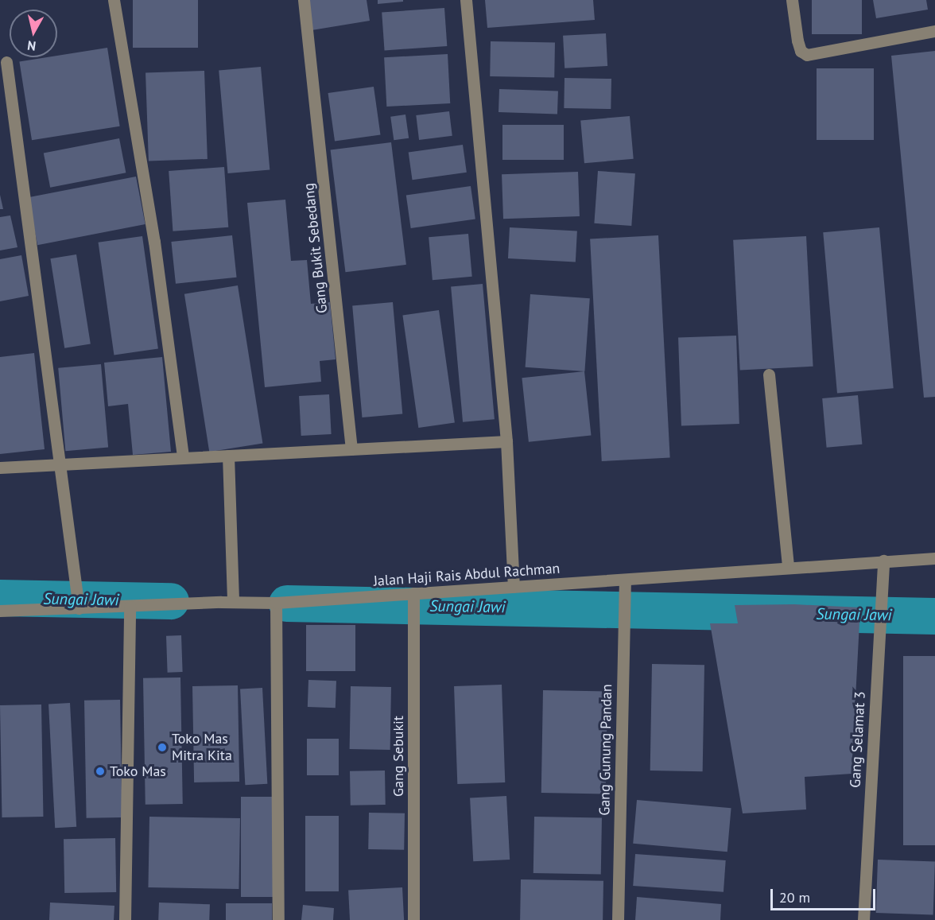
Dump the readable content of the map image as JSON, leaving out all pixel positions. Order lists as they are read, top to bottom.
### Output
{
  "streets": {
    "street": [
      "Gang Bukit Sebedang",
      "Jalan Haji Rais Abdul Rachman",
      "Gang Selamat 3",
      "Gang Gunung Pandan",
      "Gang Sebukit"
    ]
  },
  "crossings": [
    ["Jalan Haji Rais Abdul Rachman", "Gang Selamat 3"],
    ["Jalan Haji Rais Abdul Rachman", "Gang Gunung Pandan"],
    ["Jalan Haji Rais Abdul Rachman", "Gang Sebukit"]
  ],
  "water": ["Sungai Jawi"],
  "places": ["Toko Mas Mitra Kita", "Toko Mas"],
  "scale_bar": "20 m",
  "north": "bottom"
}
